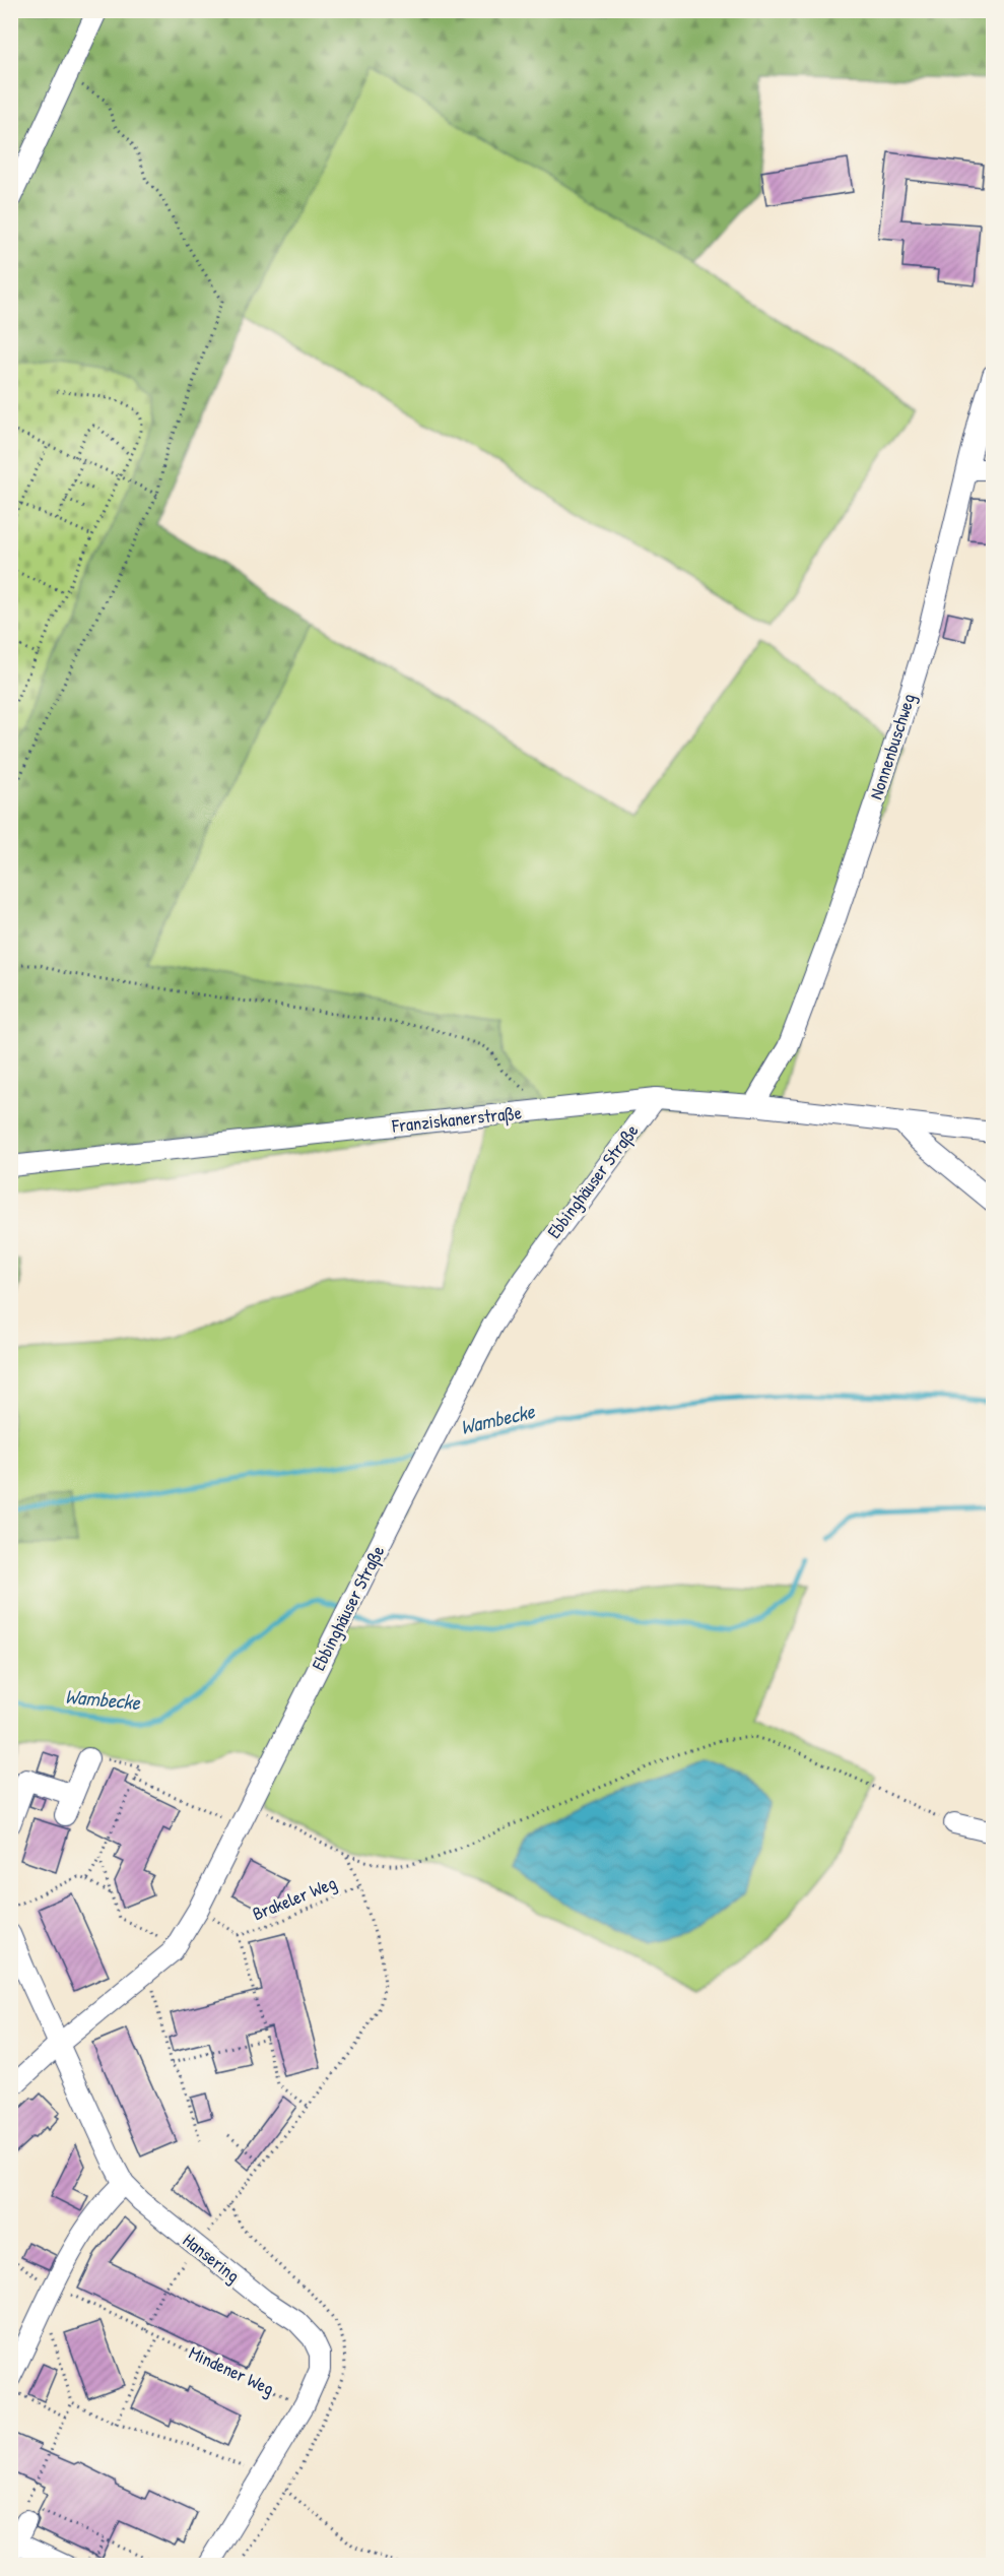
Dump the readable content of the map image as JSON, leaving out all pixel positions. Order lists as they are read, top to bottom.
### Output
{
  "streets": {
    "street": [
      "Nonnenbuschweg",
      "Franziskanerstraße",
      "Ebbinghäuser Straße",
      "Hansering"
    ],
    "path": ["Brakeler Weg", "Mindener Weg"]
  },
  "crossings": [
    ["Nonnenbuschweg", "Franziskanerstraße"],
    ["Franziskanerstraße", "Ebbinghäuser Straße"],
    ["Ebbinghäuser Straße", "Brakeler Weg"],
    ["Ebbinghäuser Straße", "Hansering"],
    ["Hansering", "Mindener Weg"]
  ],
  "water": ["Wambecke"]
}
